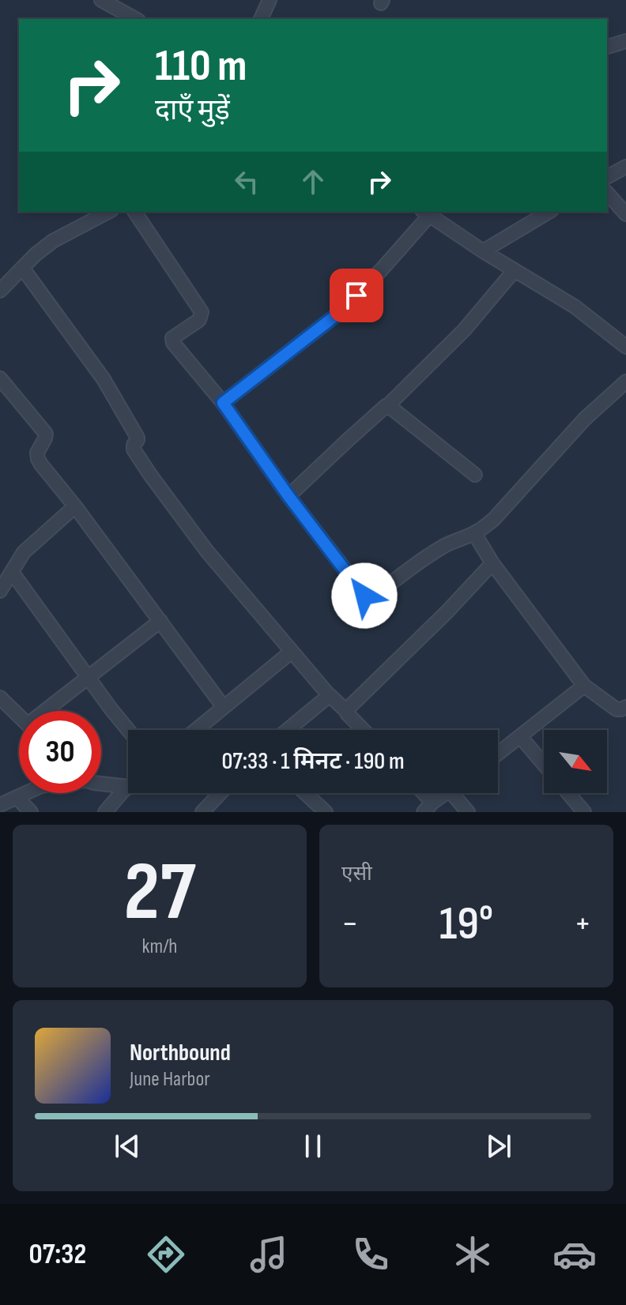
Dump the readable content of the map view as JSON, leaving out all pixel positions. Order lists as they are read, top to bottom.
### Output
{
  "north": "bottom right",
  "page": {
    "turn": ["110 m", "दाएँ मुड़ें"],
    "limit": "30",
    "trip": "07:33 · 1 मिनट · 190 m",
    "tile": [
      ["27", "km/h"],
      "एसी"
    ],
    "heat": ["−", "19°", "+"],
    "song": ["Northbound", "June Harbor"],
    "tabs": "07:32"
  }
}
